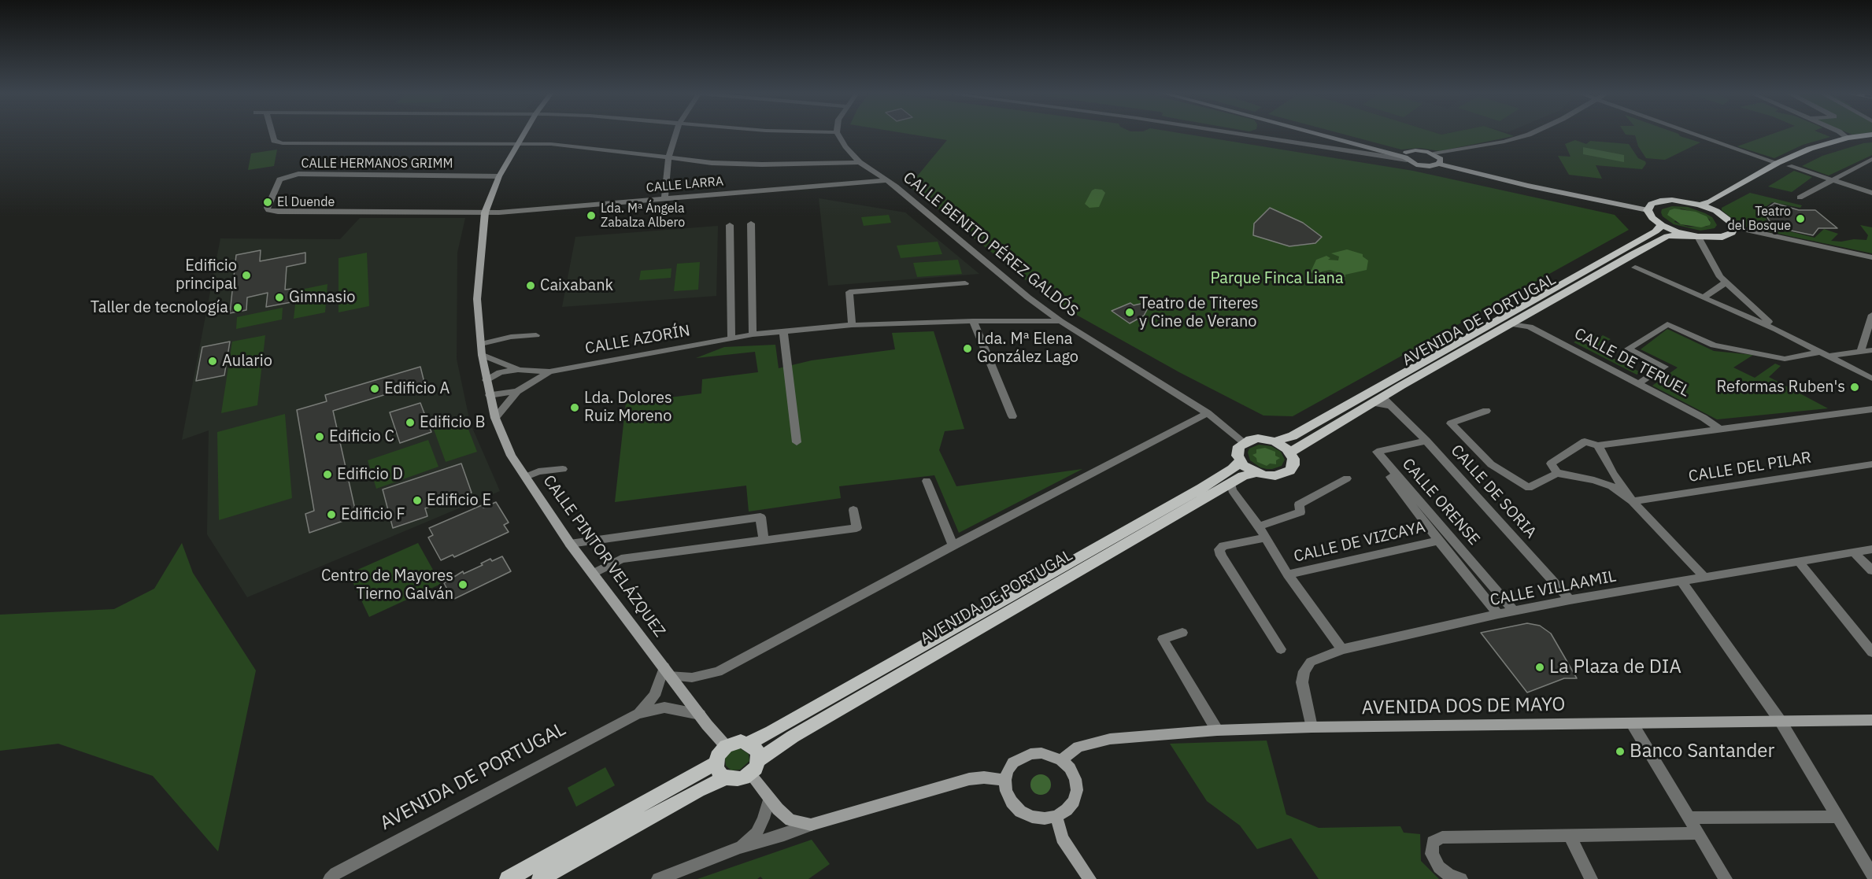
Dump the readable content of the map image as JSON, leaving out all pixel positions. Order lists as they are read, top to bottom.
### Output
{
  "streets": {
    "main road": ["AVENIDA DE PORTUGAL"],
    "street": [
      "CALLE HERMANOS GRIMM",
      "CALLE LARRA",
      "CALLE BENITO PÉREZ GALDÓS",
      "CALLE AZORÍN",
      "CALLE DE TERUEL",
      "CALLE DEL PILAR",
      "CALLE DE SORIA",
      "CALLE ORENSE",
      "CALLE DE VIZCAYA",
      "CALLE PINTOR VELÁZQUEZ",
      "CALLE VILLAAMIL",
      "AVENIDA DOS DE MAYO"
    ]
  },
  "crossings": [
    ["CALLE HERMANOS GRIMM", "CALLE LARRA"],
    ["CALLE HERMANOS GRIMM", "CALLE PINTOR VELÁZQUEZ"],
    ["CALLE LARRA", "CALLE BENITO PÉREZ GALDÓS"],
    ["CALLE LARRA", "CALLE PINTOR VELÁZQUEZ"],
    ["CALLE BENITO PÉREZ GALDÓS", "AVENIDA DE PORTUGAL"],
    ["CALLE BENITO PÉREZ GALDÓS", "CALLE AZORÍN"],
    ["AVENIDA DE PORTUGAL", "CALLE DE TERUEL"],
    ["AVENIDA DE PORTUGAL", "CALLE DE SORIA"],
    ["AVENIDA DE PORTUGAL", "CALLE PINTOR VELÁZQUEZ"],
    ["CALLE AZORÍN", "CALLE PINTOR VELÁZQUEZ"],
    ["CALLE DE SORIA", "CALLE ORENSE"],
    ["CALLE DE SORIA", "CALLE VILLAAMIL"],
    ["CALLE ORENSE", "CALLE VILLAAMIL"],
    ["CALLE VILLAAMIL", "AVENIDA DOS DE MAYO"]
  ],
  "parks": ["Parque Finca Liana"],
  "places": [
    "El Duende",
    "Lda. Mª Ángela Zabalza Albero",
    "Teatro del Bosque",
    "Edificio principal",
    "Caixabank",
    "Gimnasio",
    "Taller de tecnología",
    "Teatro de Titeres y Cine de Verano",
    "Lda. Mª Elena González Lago",
    "Aulario",
    "Reformas Ruben's",
    "Edificio A",
    "Lda. Dolores Ruiz Moreno",
    "Edificio B",
    "Edificio C",
    "Edificio D",
    "Edificio E",
    "Edificio F",
    "Centro de Mayores Tierno Galván",
    "La Plaza de DIA",
    "Banco Santander"
  ]
}
